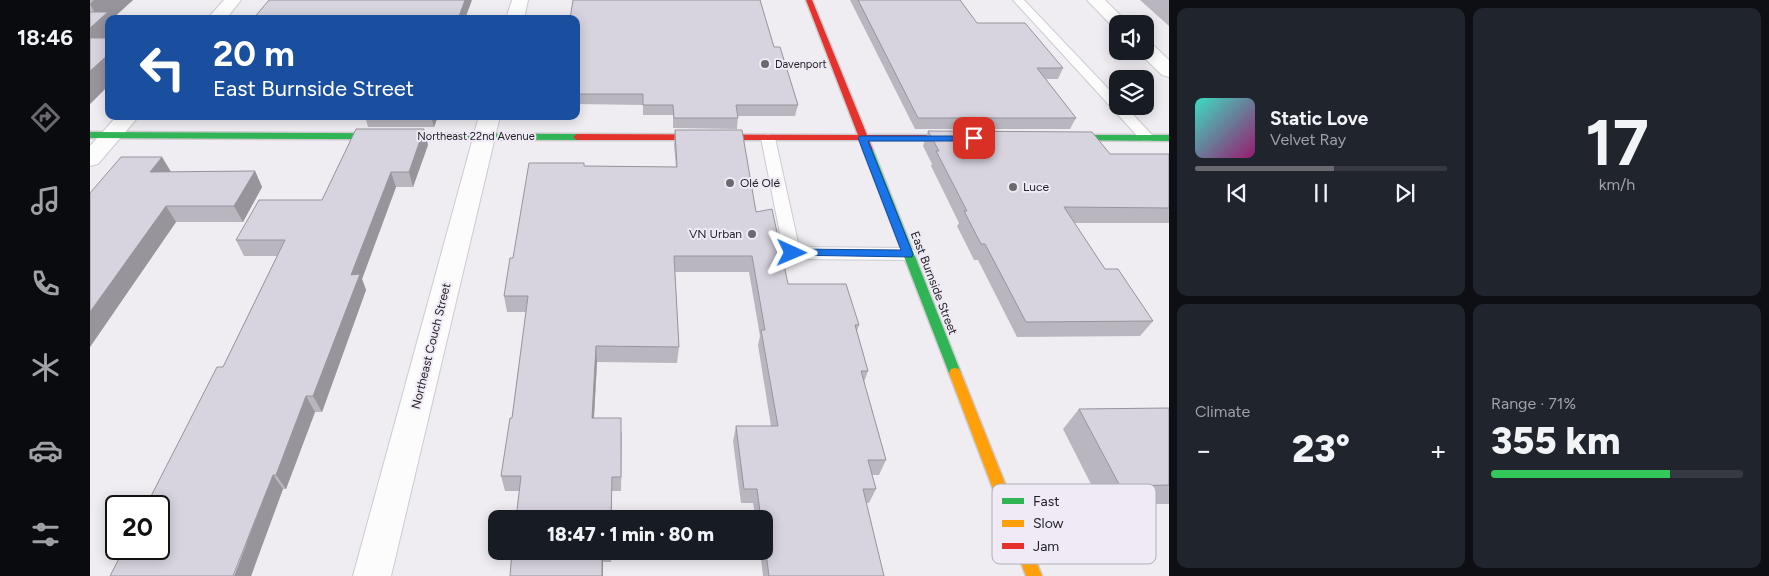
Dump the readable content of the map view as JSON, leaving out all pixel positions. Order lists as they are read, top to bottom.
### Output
{
  "streets": {
    "street": ["Northeast 22nd Avenue", "East Burnside Street", "Northeast Couch Street"]
  },
  "crossings": [
    ["Northeast 22nd Avenue", "East Burnside Street"],
    ["Northeast 22nd Avenue", "Northeast Couch Street"]
  ],
  "places": [
    "Davenport",
    "Olé Olé",
    "Luce",
    "VN Urban"
  ],
  "legend": ["Fast", "Slow", "Jam"],
  "page": {
    "tabs": "18:46",
    "tile": [
      ["17", "km/h"],
      "Climate",
      ["Range · 71%", "355 km"]
    ],
    "turn": ["20 m", "East Burnside Street"],
    "song": ["Static Love", "Velvet Ray"],
    "heat": ["−", "23°", "+"],
    "limit": "20",
    "trip": "18:47 · 1 min · 80 m"
  }
}
